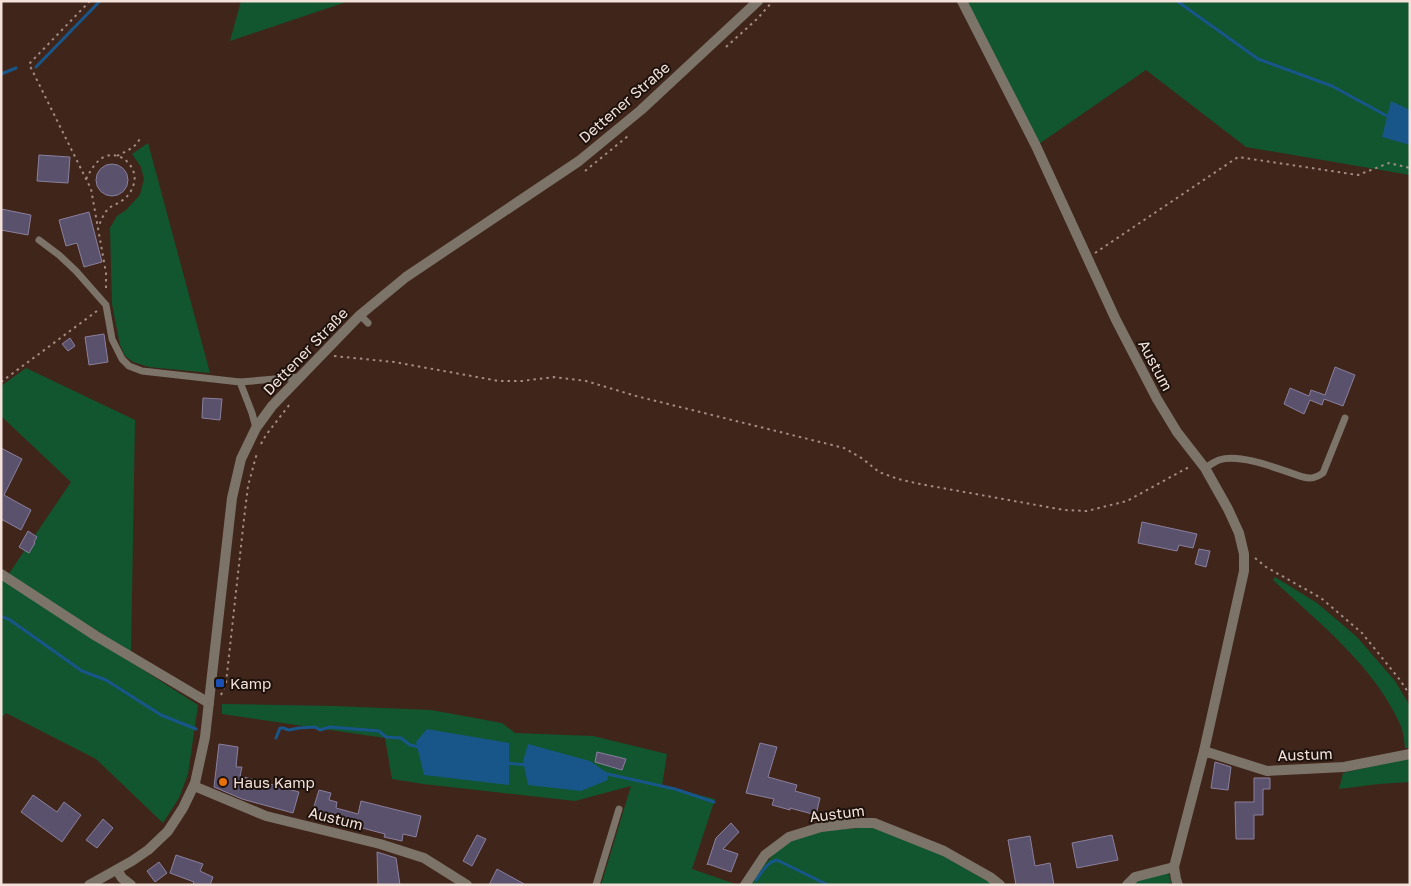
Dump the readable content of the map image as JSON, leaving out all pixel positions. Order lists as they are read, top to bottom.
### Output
{
  "streets": {
    "street": ["Dettener Straße", "Austum"]
  },
  "crossings": [
    ["Dettener Straße", "Austum"]
  ],
  "places": {
    "transit": ["Kamp"],
    "other": ["Haus Kamp"]
  }
}
